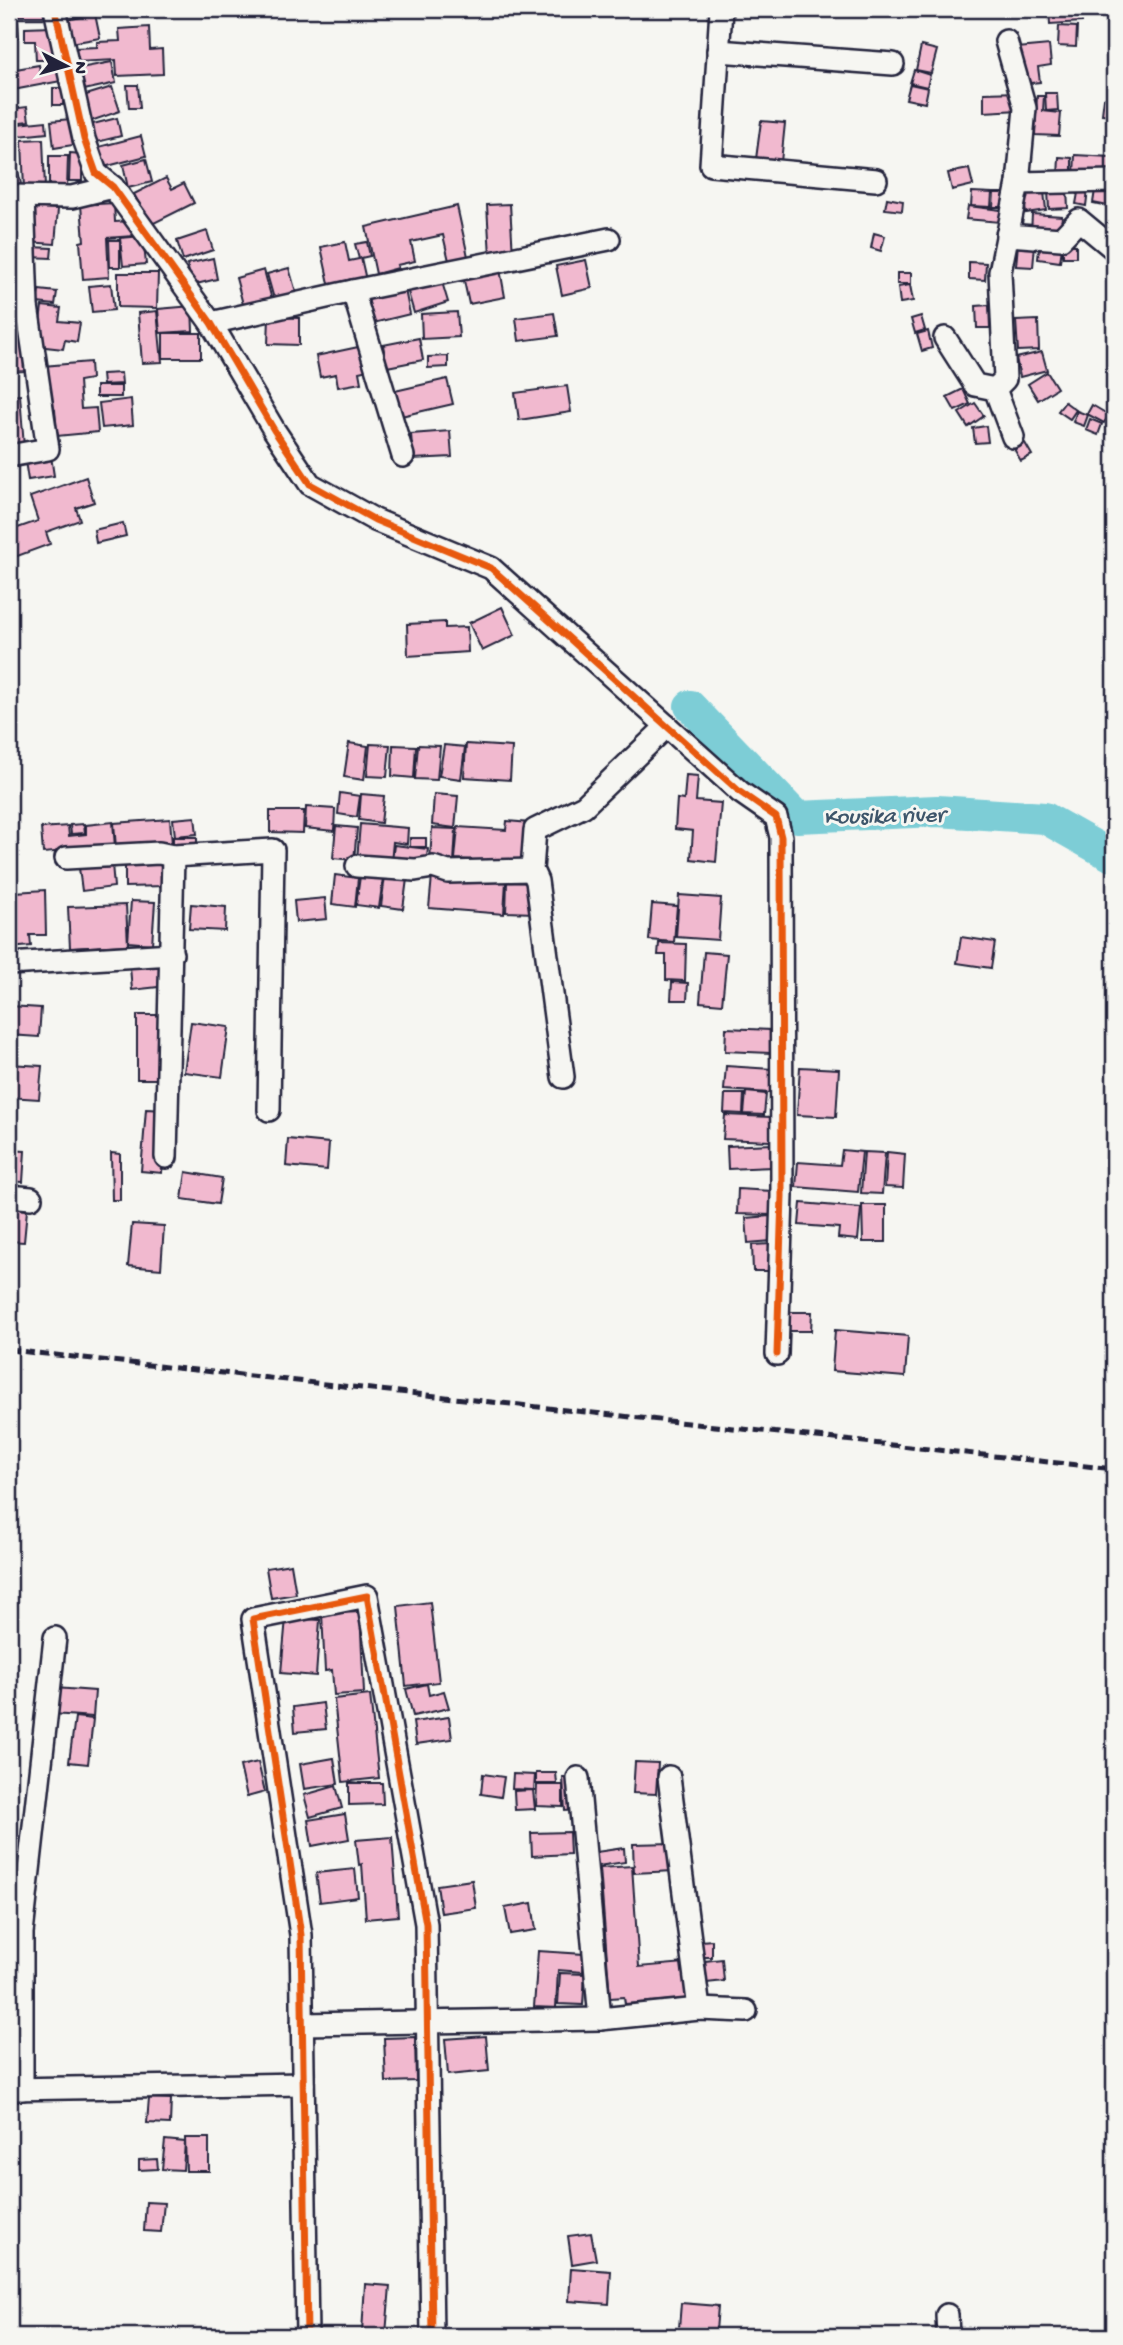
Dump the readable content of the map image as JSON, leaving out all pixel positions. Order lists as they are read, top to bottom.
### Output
{
  "water": ["Kousika river"],
  "north": "right"
}
